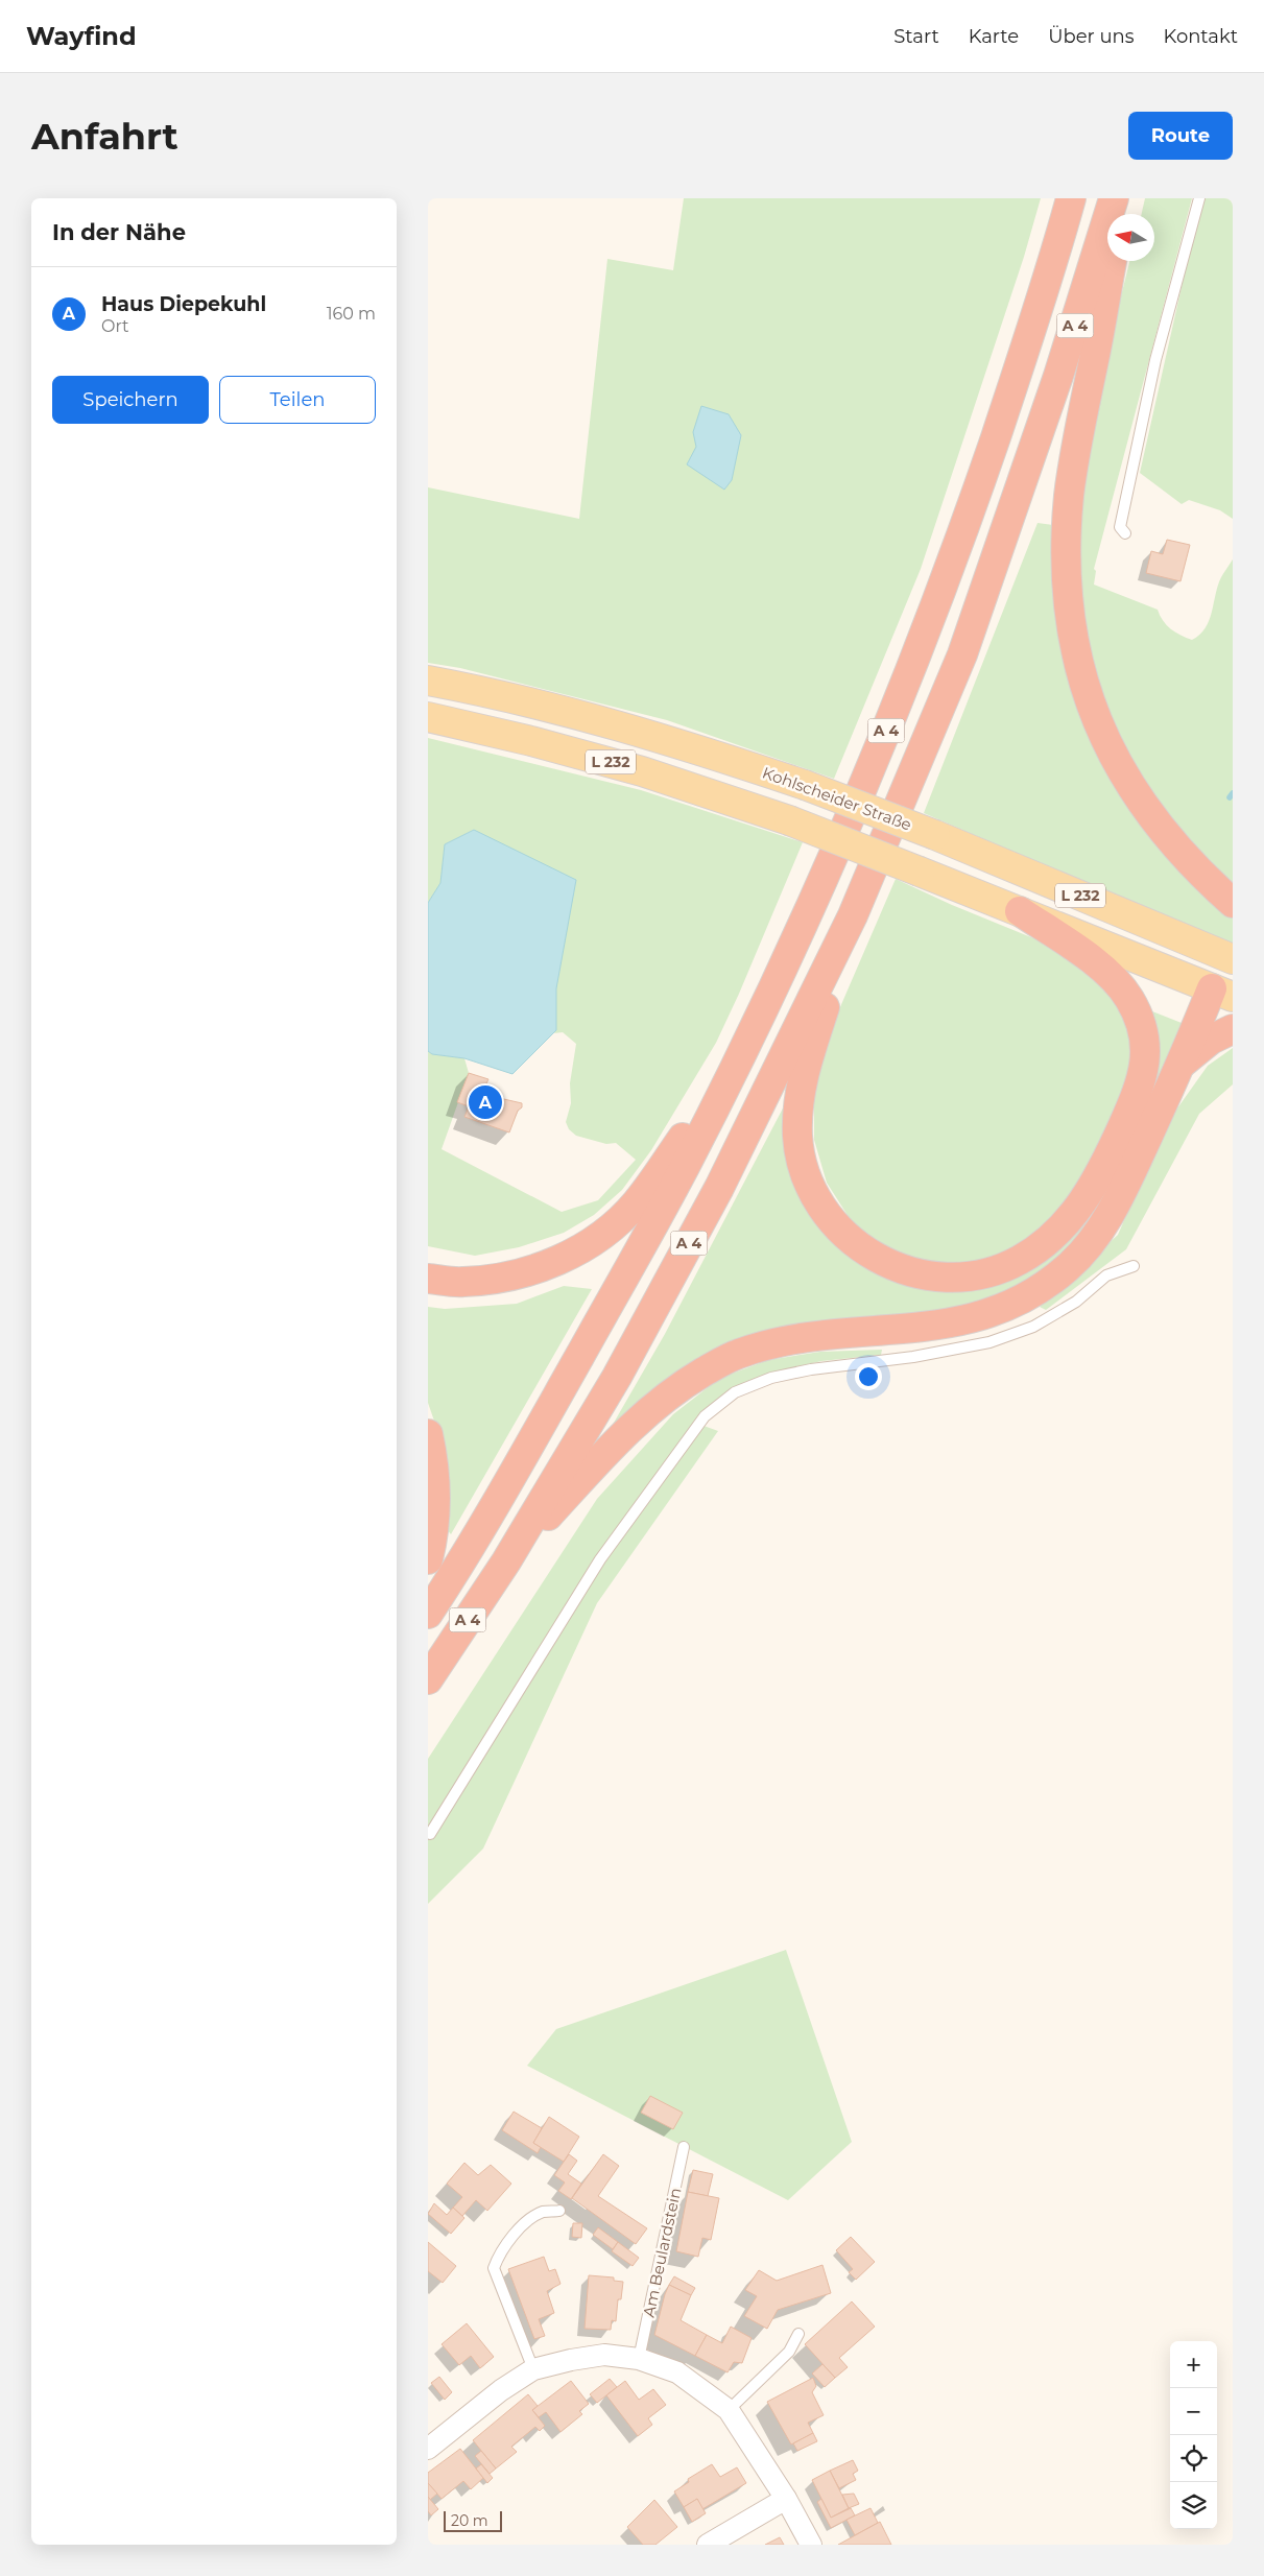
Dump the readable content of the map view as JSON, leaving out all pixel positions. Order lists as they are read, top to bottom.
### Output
{
  "streets": {
    "highway": ["A 4"],
    "main road": ["L 232", "Kohlscheider Straße"],
    "lane": ["Am Beulardstein"]
  },
  "scale_bar": "20 m",
  "north": "left",
  "page": {
    "header": "Wayfind",
    "nav": [
      "Start",
      "Karte",
      "Über uns",
      "Kontakt"
    ],
    "buttons": [
      "Route",
      ["Speichern", "Teilen"]
    ],
    "title": "Anfahrt",
    "heading": "In der Nähe",
    "list": [
      {
        "mark": "A",
        "name": "Haus Diepekuhl",
        "note": "Ort",
        "value": "160 m"
      }
    ],
    "pins": "A",
    "map_buttons": ["+", "−"],
    "scale": "20 m"
  }
}
